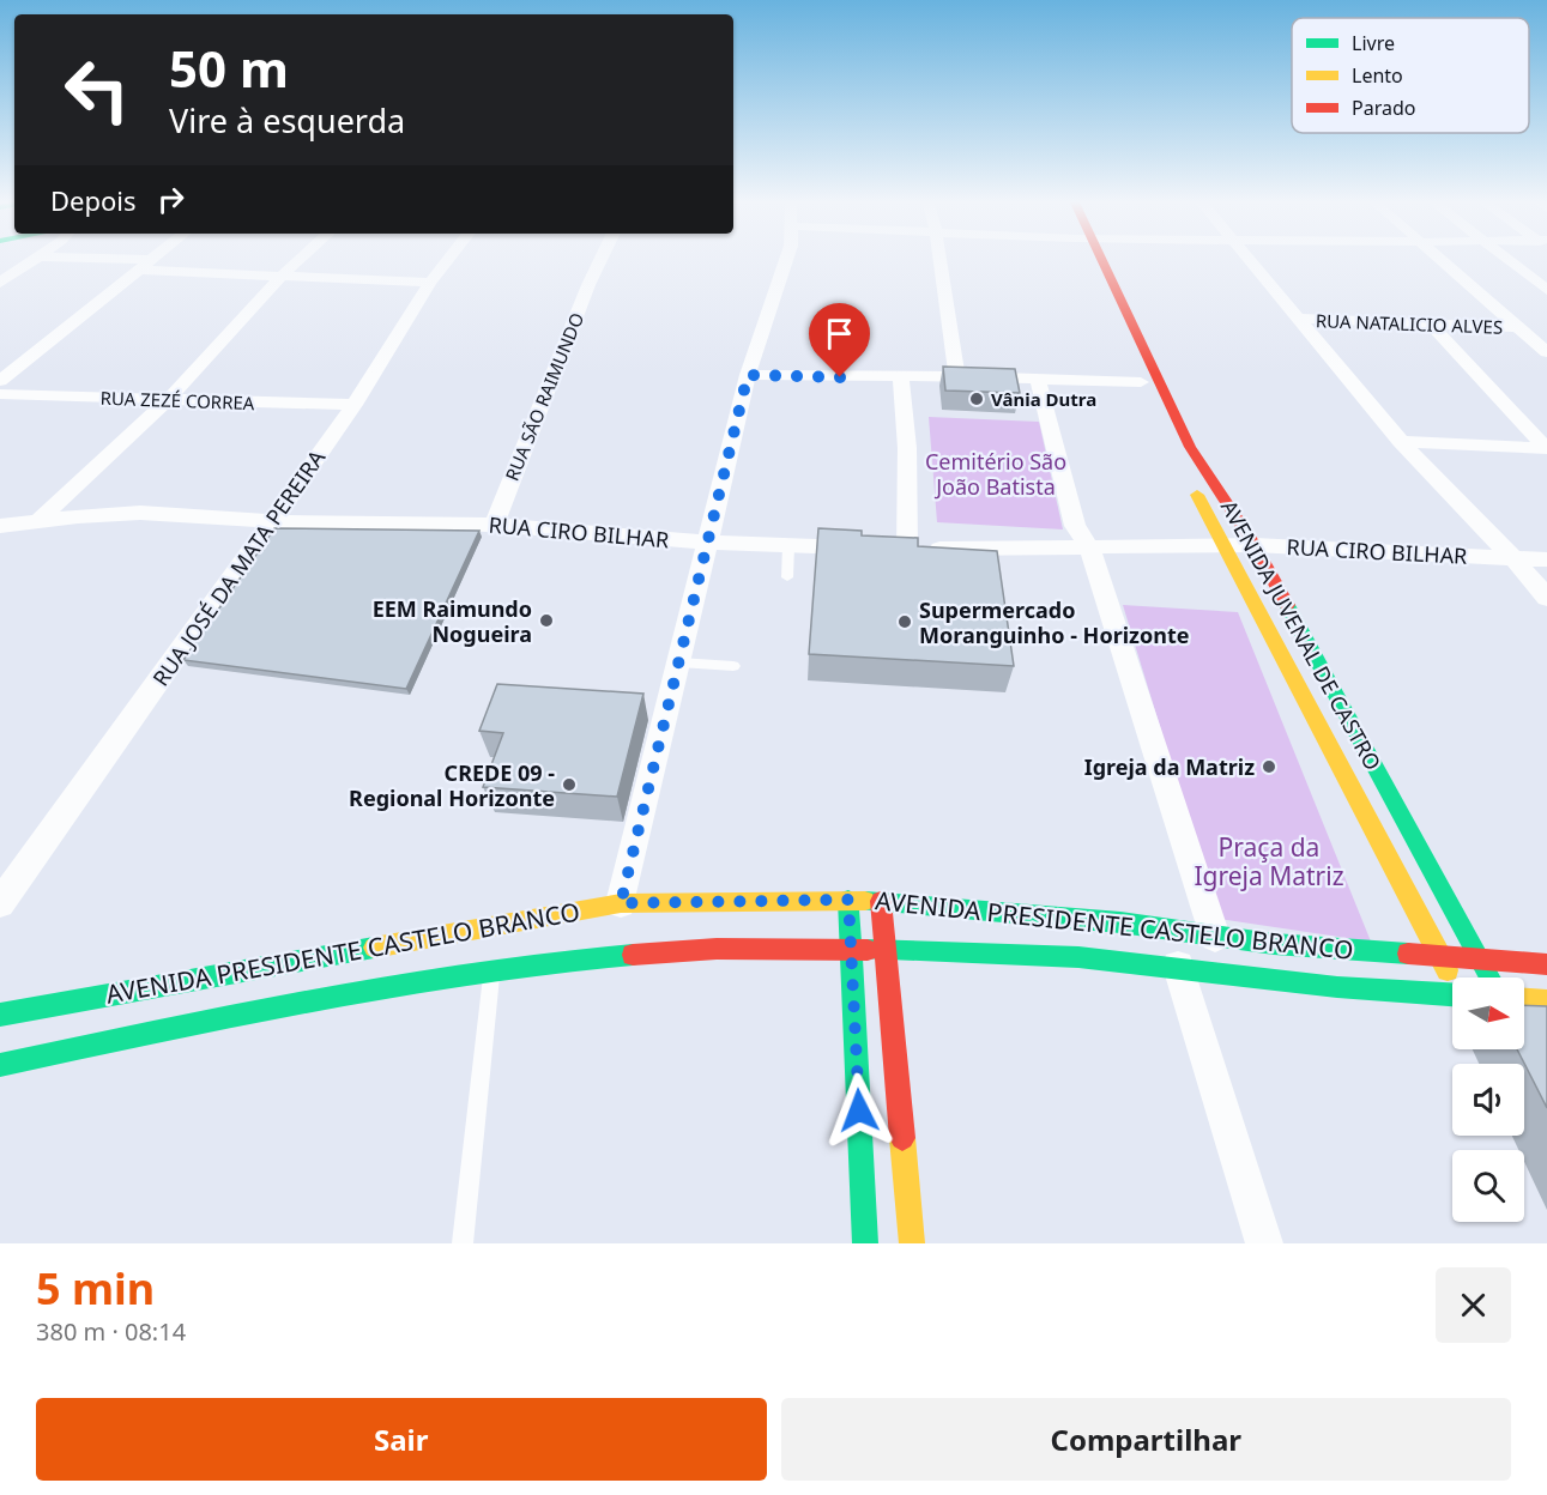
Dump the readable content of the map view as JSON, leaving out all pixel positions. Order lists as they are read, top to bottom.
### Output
{
  "streets": {
    "main road": ["AVENIDA JUVENAL DE CASTRO", "AVENIDA PRESIDENTE CASTELO BRANCO"],
    "street": [
      "RUA NATALICIO ALVES",
      "RUA SÃO RAIMUNDO",
      "RUA ZEZÉ CORREA",
      "RUA CIRO BILHAR",
      "RUA JOSÉ DA MATA PEREIRA"
    ]
  },
  "crossings": [
    ["RUA SÃO RAIMUNDO", "RUA CIRO BILHAR"],
    ["RUA ZEZÉ CORREA", "RUA JOSÉ DA MATA PEREIRA"],
    ["RUA CIRO BILHAR", "RUA JOSÉ DA MATA PEREIRA"],
    ["RUA CIRO BILHAR", "AVENIDA JUVENAL DE CASTRO"],
    ["AVENIDA JUVENAL DE CASTRO", "AVENIDA PRESIDENTE CASTELO BRANCO"]
  ],
  "parks": ["Cemitério São João Batista", "Praça da Igreja Matriz"],
  "places": [
    "Vânia Dutra",
    "EEM Raimundo Nogueira",
    "Supermercado Moranguinho - Horizonte",
    "Igreja da Matriz",
    "CREDE 09 - Regional Horizonte"
  ],
  "legend": ["Livre", "Lento", "Parado"],
  "north": "right",
  "page": {
    "turn": ["50 m", "Vire à esquerda"],
    "then": "Depois",
    "heading": ["5 min", "380 m · 08:14"],
    "buttons": ["Sair", "Compartilhar"]
  }
}
